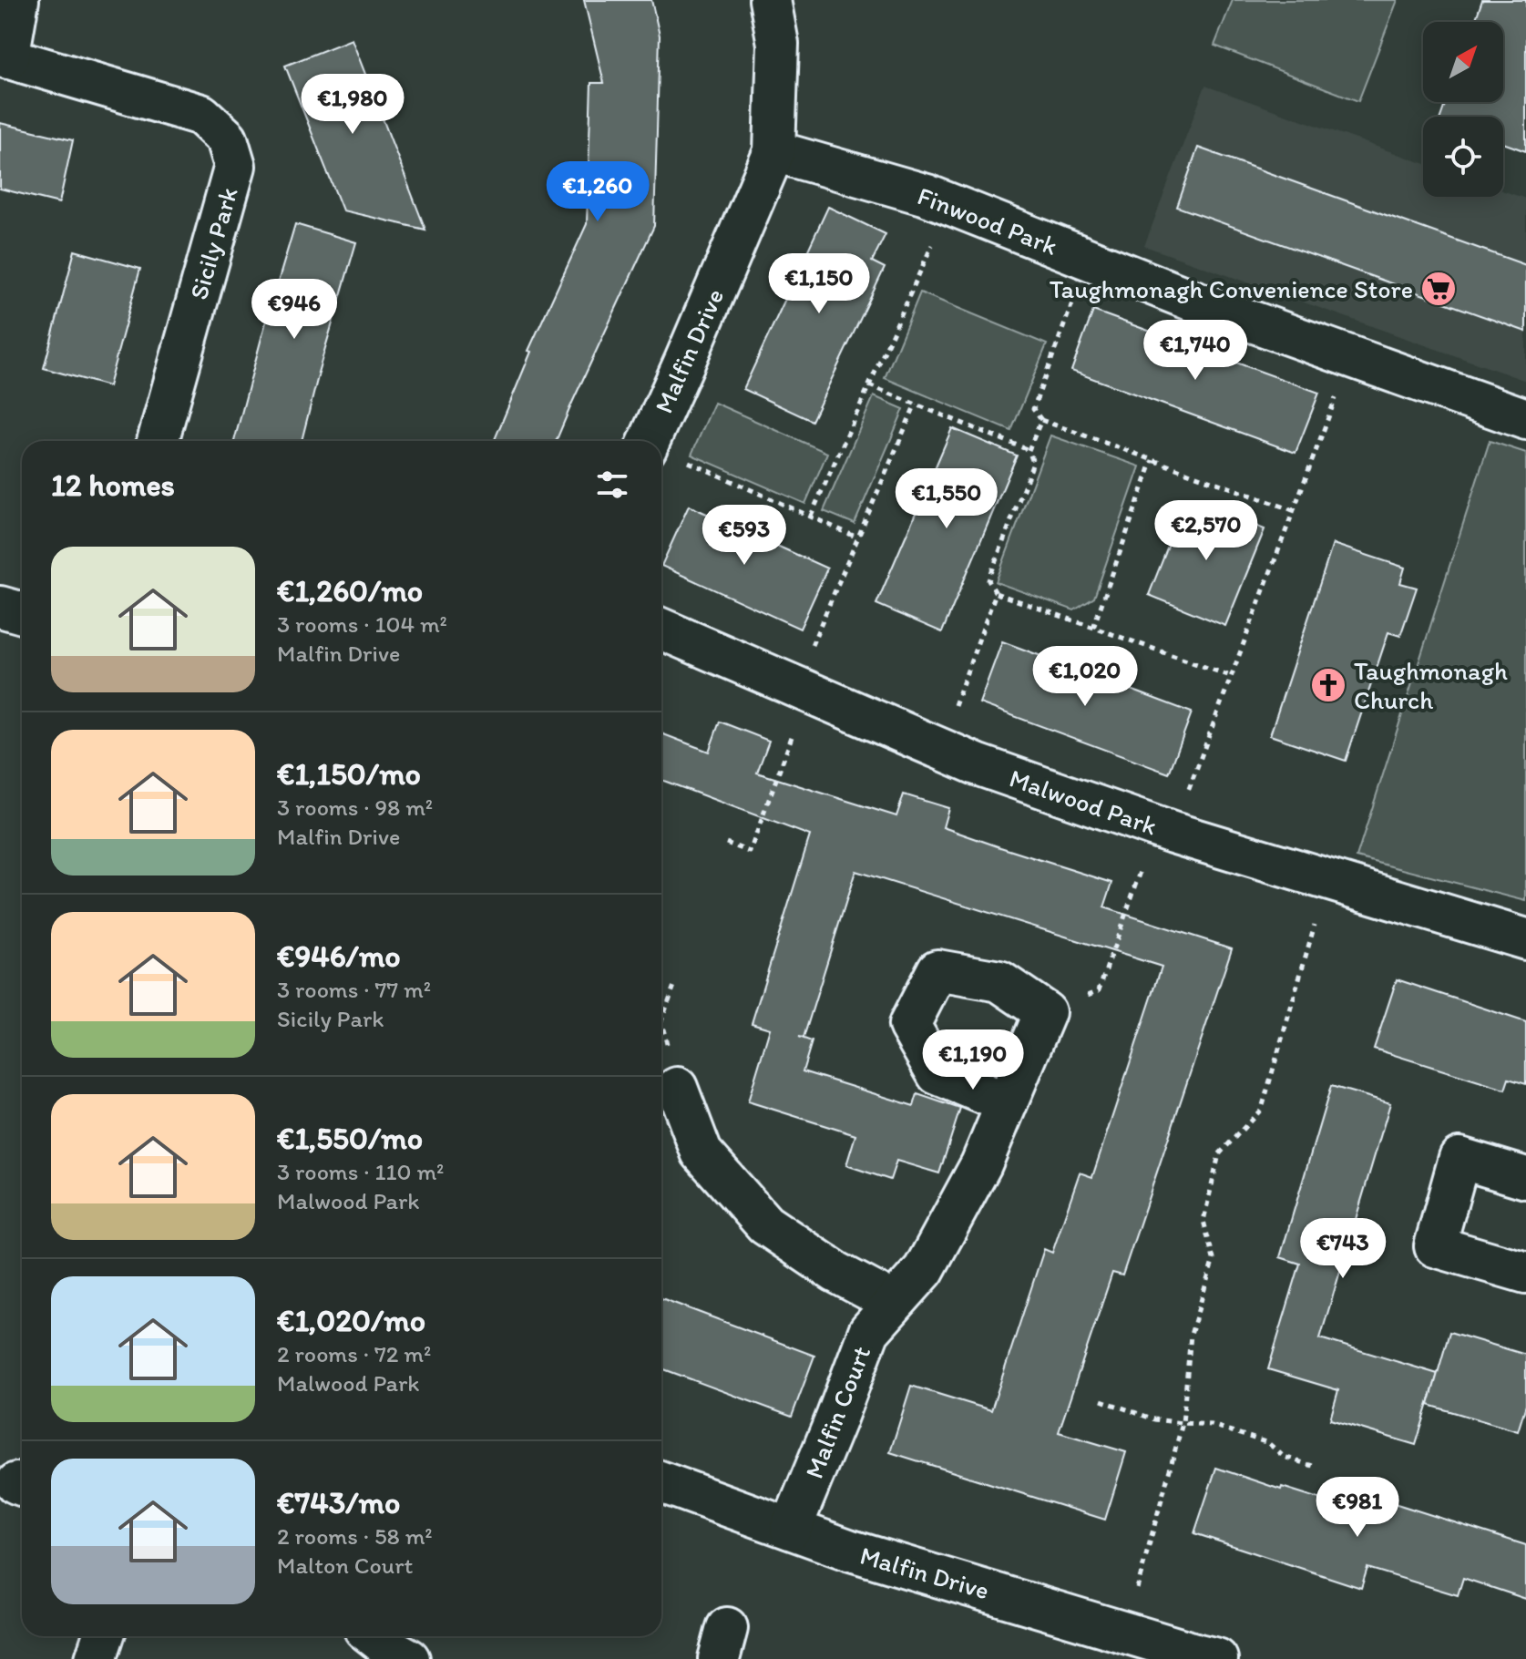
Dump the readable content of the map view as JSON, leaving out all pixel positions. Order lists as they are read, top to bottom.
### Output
{
  "streets": {
    "street": [
      "Finwood Park",
      "Sicily Park",
      "Malfin Drive",
      "Malwood Park",
      "Malfin Court"
    ]
  },
  "crossings": [
    ["Finwood Park", "Malfin Drive"],
    ["Malfin Drive", "Malfin Court"]
  ],
  "places": {
    "supermarket": ["Taughmonagh Convenience Store"],
    "church": ["Taughmonagh Church"]
  },
  "north": "top right",
  "page": {
    "price": [
      "€1,980",
      "€1,260",
      "€1,150",
      "€946",
      "€1,740",
      "€1,550",
      "€2,570",
      "€593",
      "€1,020",
      "€1,190",
      "€743",
      "€981"
    ],
    "heading": "12 homes",
    "list": [
      {
        "name": "€1,260/mo",
        "note": "3 rooms · 104 m² · Malfin Drive"
      },
      {
        "name": "€1,150/mo",
        "note": "3 rooms · 98 m² · Malfin Drive"
      },
      {
        "name": "€946/mo",
        "note": "3 rooms · 77 m² · Sicily Park"
      },
      {
        "name": "€1,550/mo",
        "note": "3 rooms · 110 m² · Malwood Park"
      },
      {
        "name": "€1,020/mo",
        "note": "2 rooms · 72 m² · Malwood Park"
      },
      {
        "name": "€743/mo",
        "note": "2 rooms · 58 m² · Malton Court"
      }
    ]
  }
}
